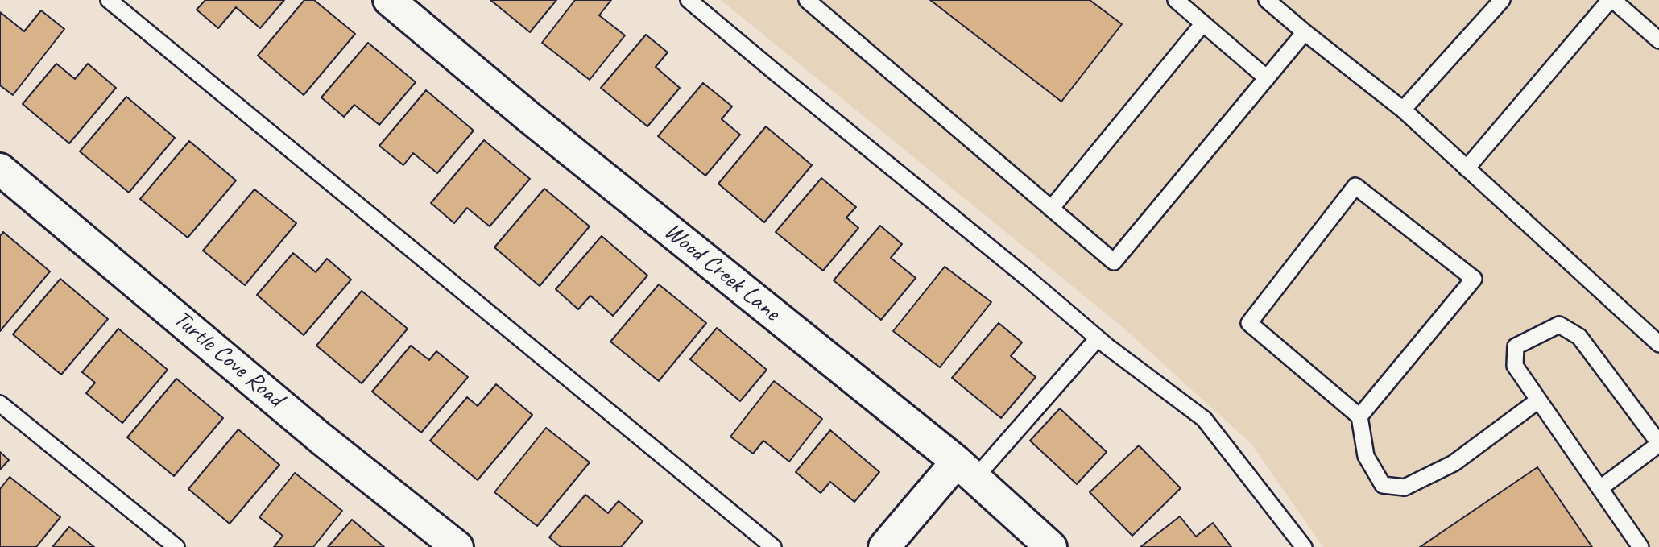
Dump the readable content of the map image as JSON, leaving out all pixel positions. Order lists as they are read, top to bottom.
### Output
{
  "streets": {
    "street": ["Wood Creek Lane", "Turtle Cove Road"]
  }
}
